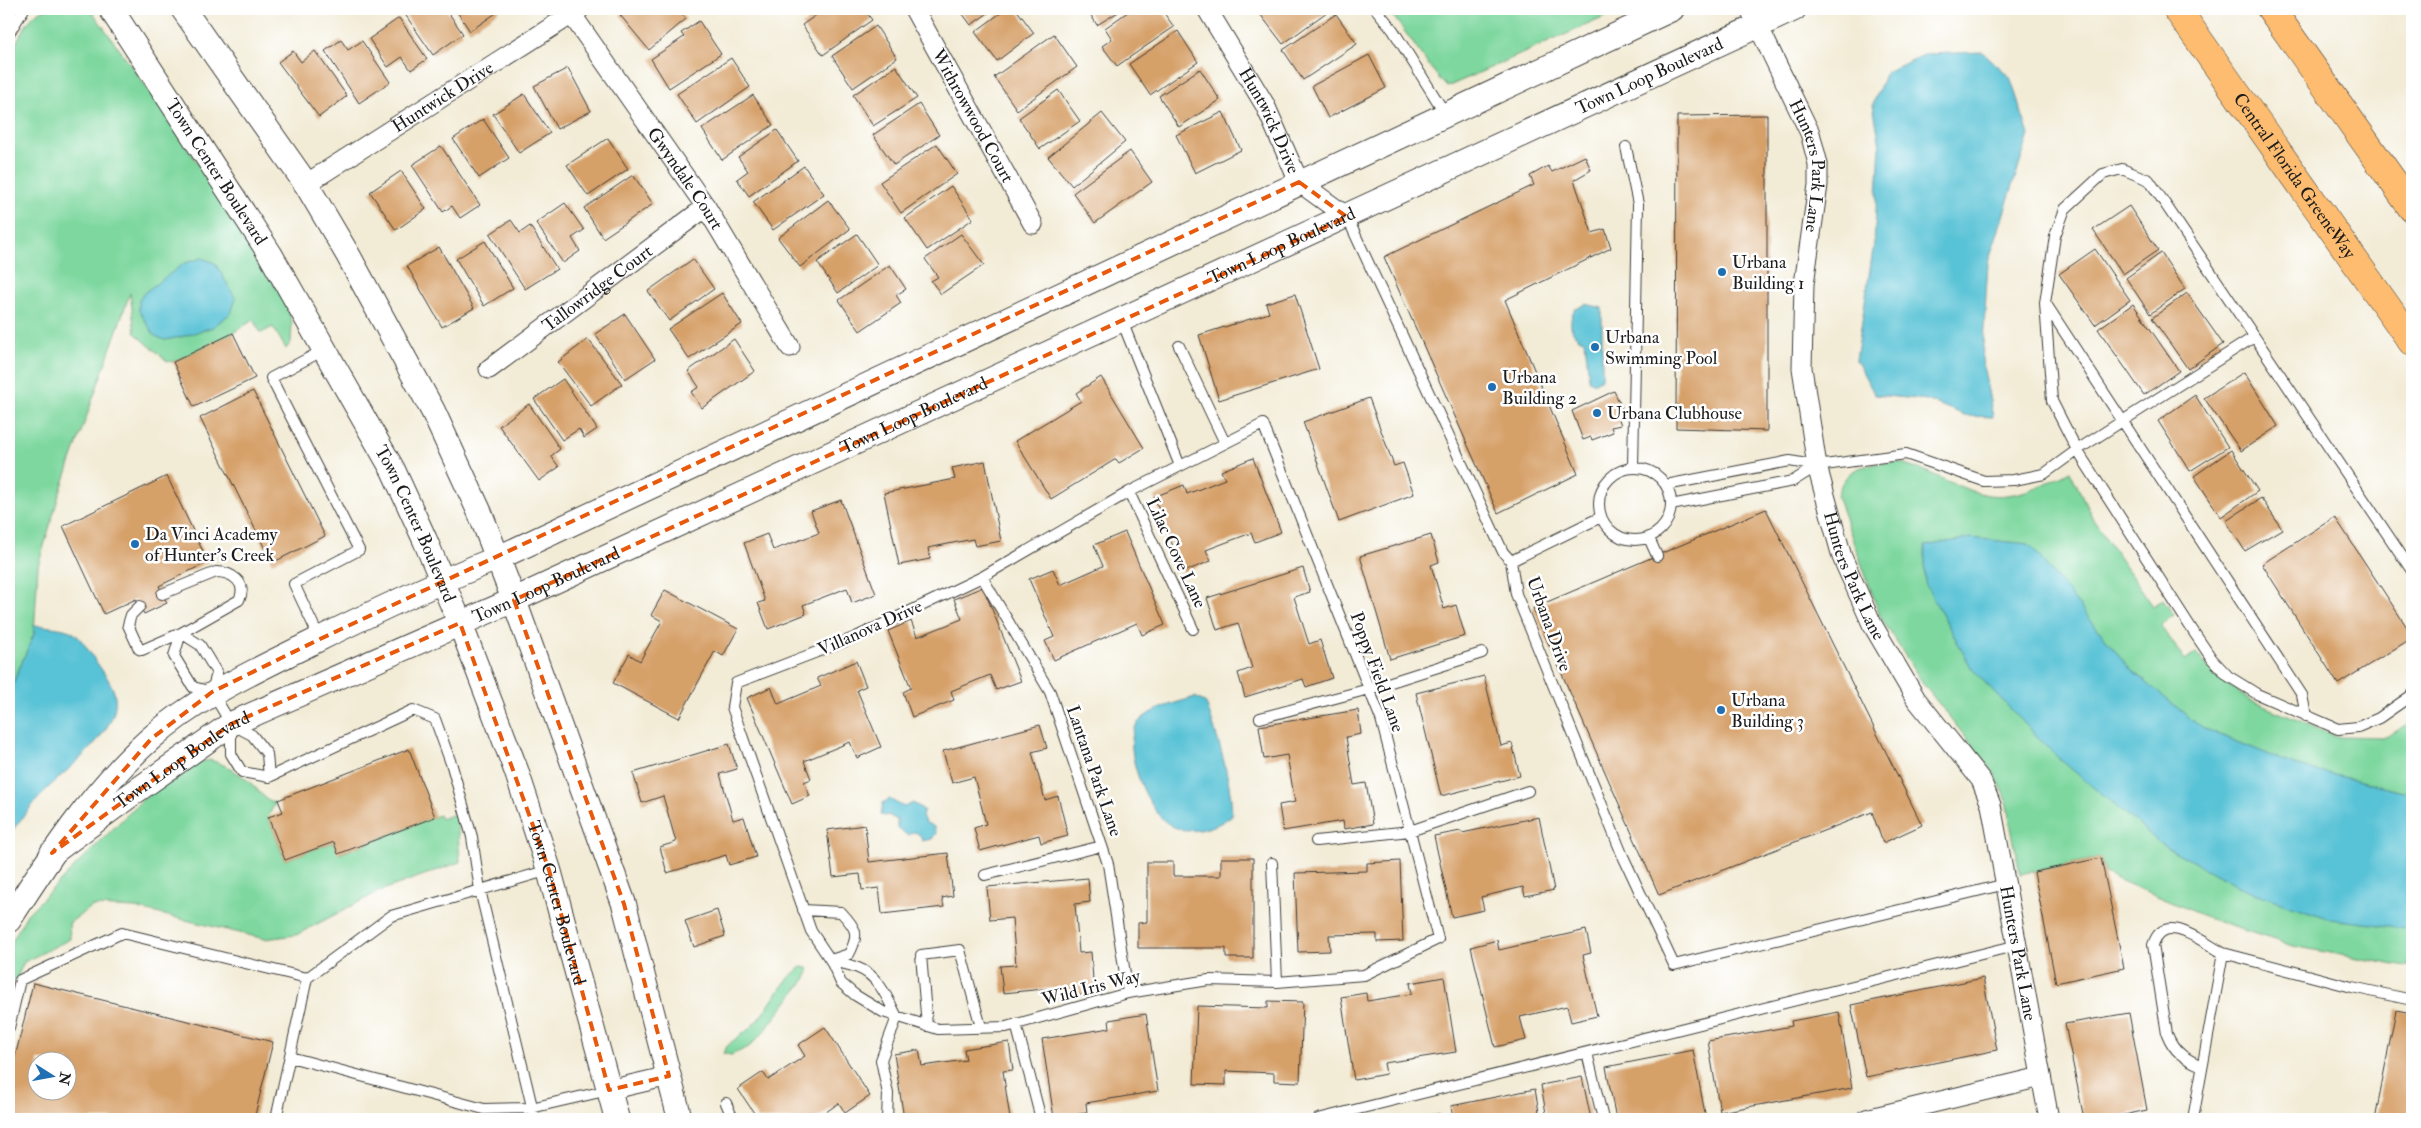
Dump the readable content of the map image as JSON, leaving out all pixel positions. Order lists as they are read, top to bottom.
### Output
{
  "streets": {
    "highway": ["Central Florida GreeneWay"],
    "street": [
      "Town Loop Boulevard",
      "Huntwick Drive",
      "Withrowwood Court",
      "Hunters Park Lane",
      "Town Center Boulevard",
      "Gwyndale Court",
      "Tallowridge Court"
    ],
    "lane": [
      "Lilac Cove Lane",
      "Urbana Drive",
      "Villanova Drive",
      "Poppy Field Lane",
      "Lantana Park Lane",
      "Wild Iris Way"
    ]
  },
  "crossings": [
    ["Town Loop Boulevard", "Huntwick Drive"],
    ["Town Loop Boulevard", "Hunters Park Lane"],
    ["Town Loop Boulevard", "Town Center Boulevard"],
    ["Town Loop Boulevard", "Urbana Drive"],
    ["Huntwick Drive", "Gwyndale Court"],
    ["Huntwick Drive", "Urbana Drive"],
    ["Hunters Park Lane", "Urbana Drive"],
    ["Gwyndale Court", "Tallowridge Court"],
    ["Lilac Cove Lane", "Villanova Drive"],
    ["Villanova Drive", "Poppy Field Lane"],
    ["Villanova Drive", "Lantana Park Lane"],
    ["Villanova Drive", "Wild Iris Way"],
    ["Poppy Field Lane", "Wild Iris Way"],
    ["Lantana Park Lane", "Wild Iris Way"]
  ],
  "places": [
    "Urbana Building 1",
    "Urbana Swimming Pool",
    "Urbana Building 2",
    "Urbana Clubhouse",
    "Da Vinci Academy of Hunter's Creek",
    "Urbana Building 3"
  ],
  "north": "right"
}
